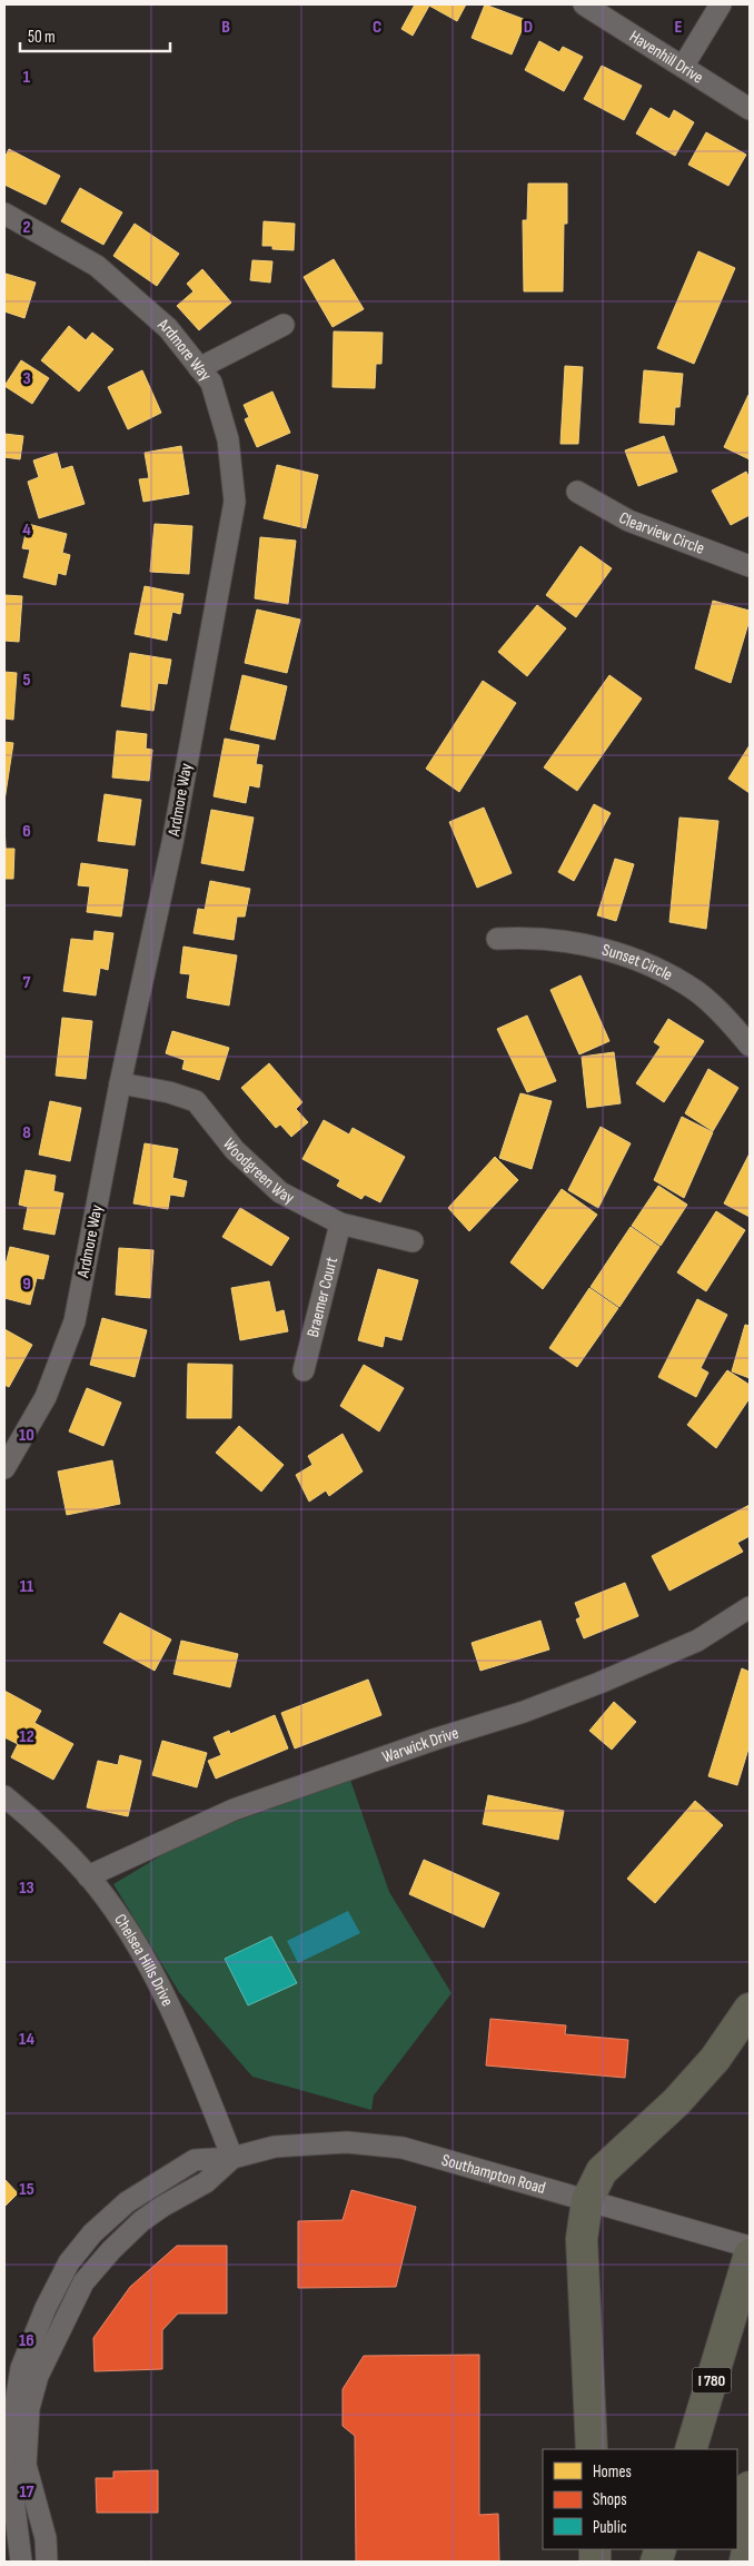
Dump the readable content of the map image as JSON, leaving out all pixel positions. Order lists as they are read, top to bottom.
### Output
{
  "streets": {
    "highway": ["I 780"],
    "street": [
      "Havenhill Drive",
      "Ardmore Way",
      "Clearview Circle",
      "Sunset Circle",
      "Woodgreen Way",
      "Braemer Court",
      "Warwick Drive",
      "Chelsea Hills Drive",
      "Southampton Road"
    ]
  },
  "crossings": [
    ["Ardmore Way", "Woodgreen Way"],
    ["Woodgreen Way", "Braemer Court"],
    ["Warwick Drive", "Chelsea Hills Drive"],
    ["Chelsea Hills Drive", "Southampton Road"]
  ],
  "legend": ["Homes", "Shops", "Public"],
  "scale_bar": "50 m",
  "grid": {
    "columns": [
      "B",
      "C",
      "D",
      "E"
    ],
    "rows": [
      "1",
      "2",
      "3",
      "4",
      "5",
      "6",
      "7",
      "8",
      "9",
      "10",
      "11",
      "12",
      "13",
      "14",
      "15",
      "16",
      "17"
    ]
  }
}
